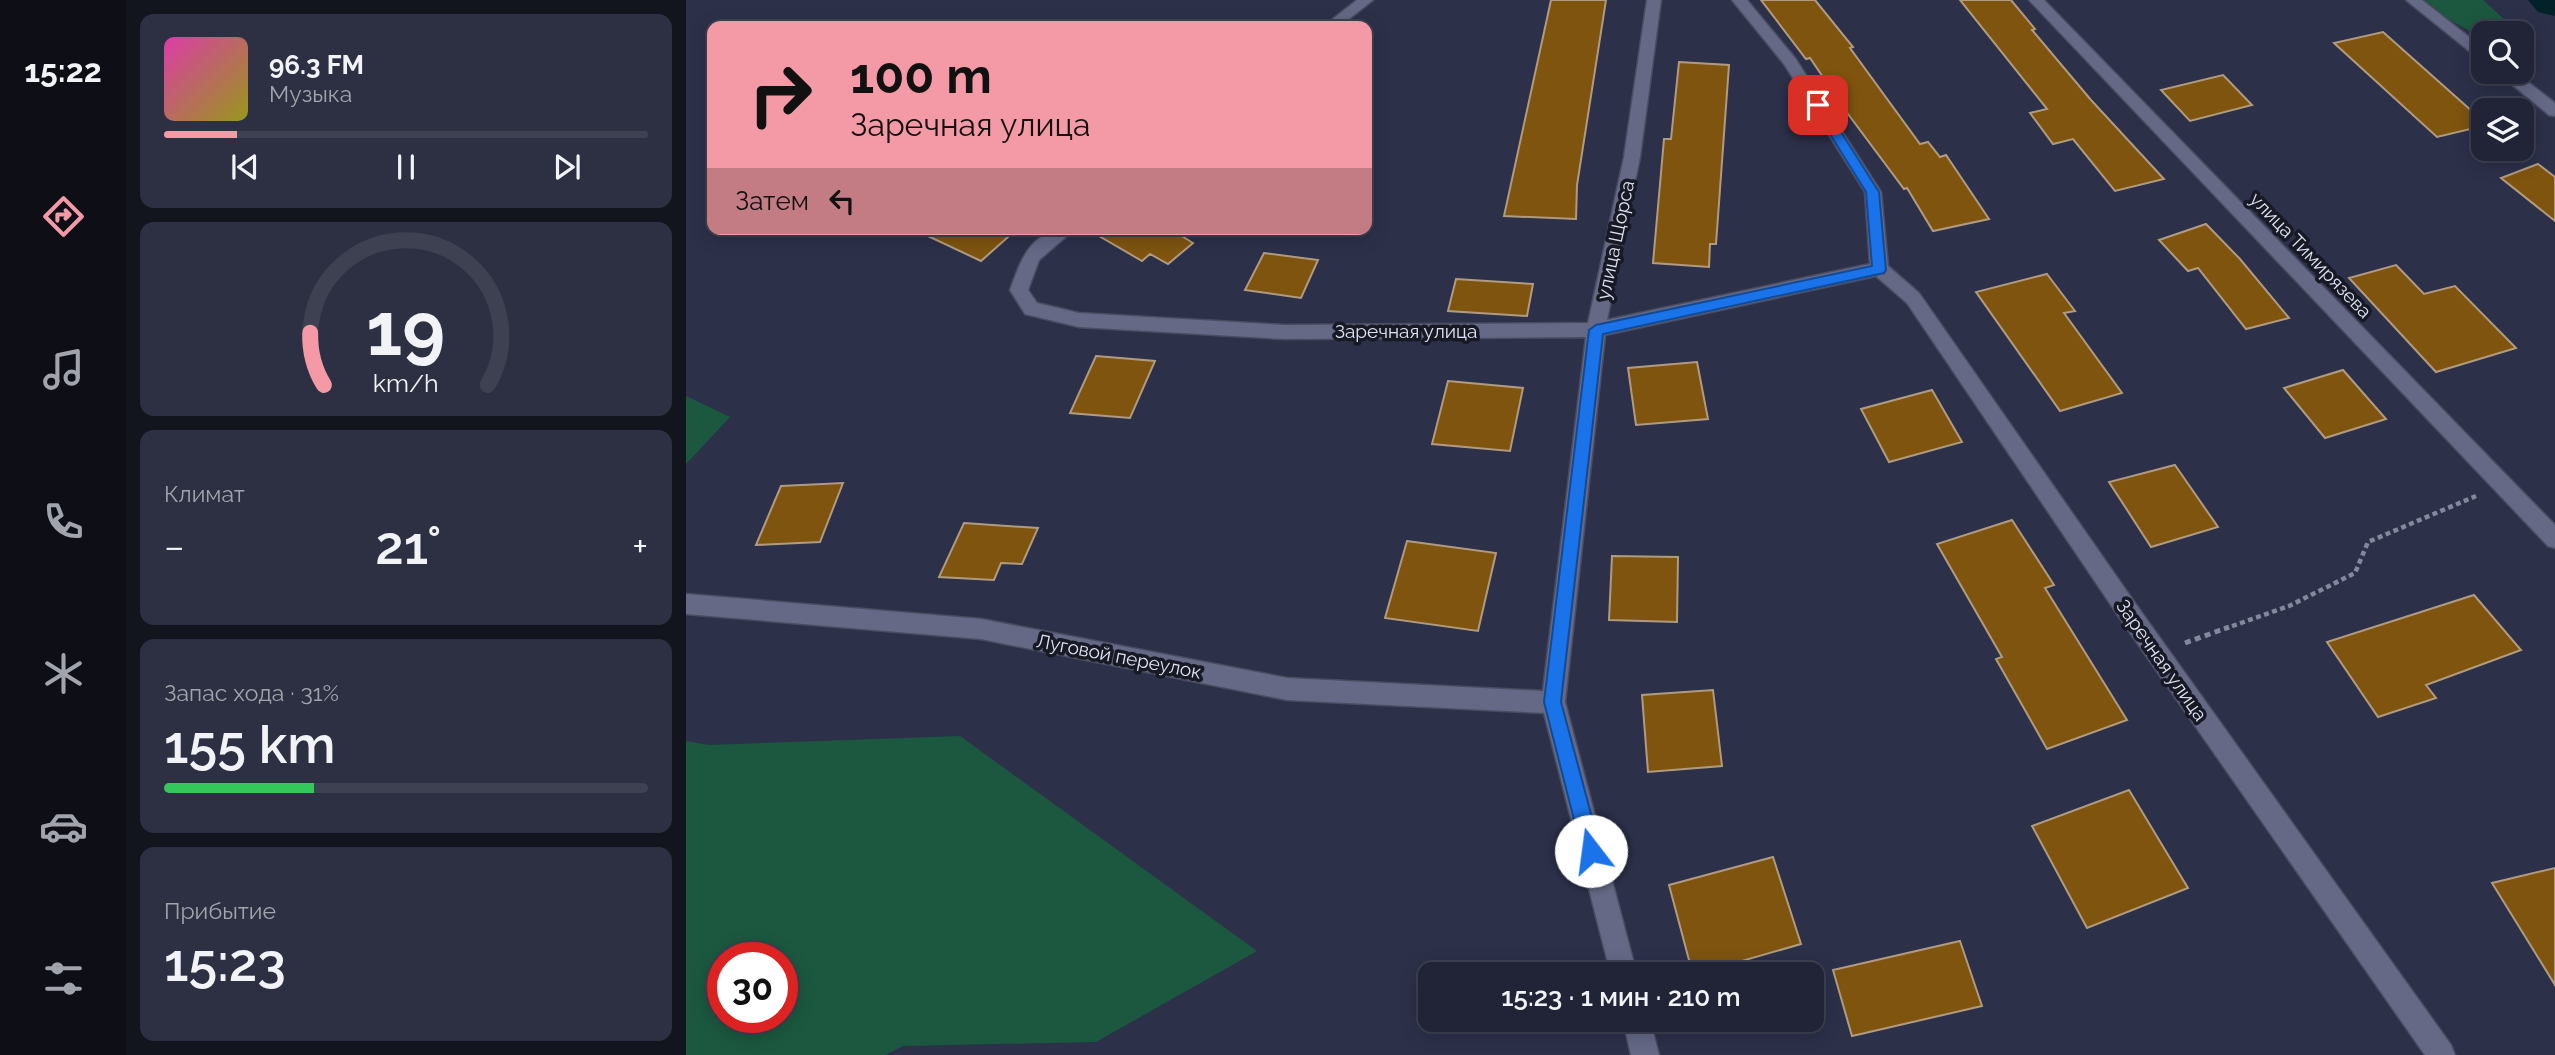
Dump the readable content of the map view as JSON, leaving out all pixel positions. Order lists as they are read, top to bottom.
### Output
{
  "streets": {
    "street": [
      "улица Щорса",
      "улица Тимирязева",
      "Заречная улица",
      "Луговой переулок"
    ]
  },
  "crossings": [
    ["улица Щорса", "Заречная улица"],
    ["улица Щорса", "Луговой переулок"]
  ],
  "page": {
    "tabs": "15:22",
    "turn": ["100 m", "Заречная улица"],
    "song": ["96.3 FM", "Музыка"],
    "then": "Затем",
    "tile": [
      "Климат",
      ["Запас хода · 31%", "155 km"],
      ["Прибытие", "15:23"]
    ],
    "heat": ["−", "21°", "+"],
    "limit": "30",
    "trip": "15:23 · 1 мин · 210 m",
    "gauge": ["19", "km/h"]
  }
}
